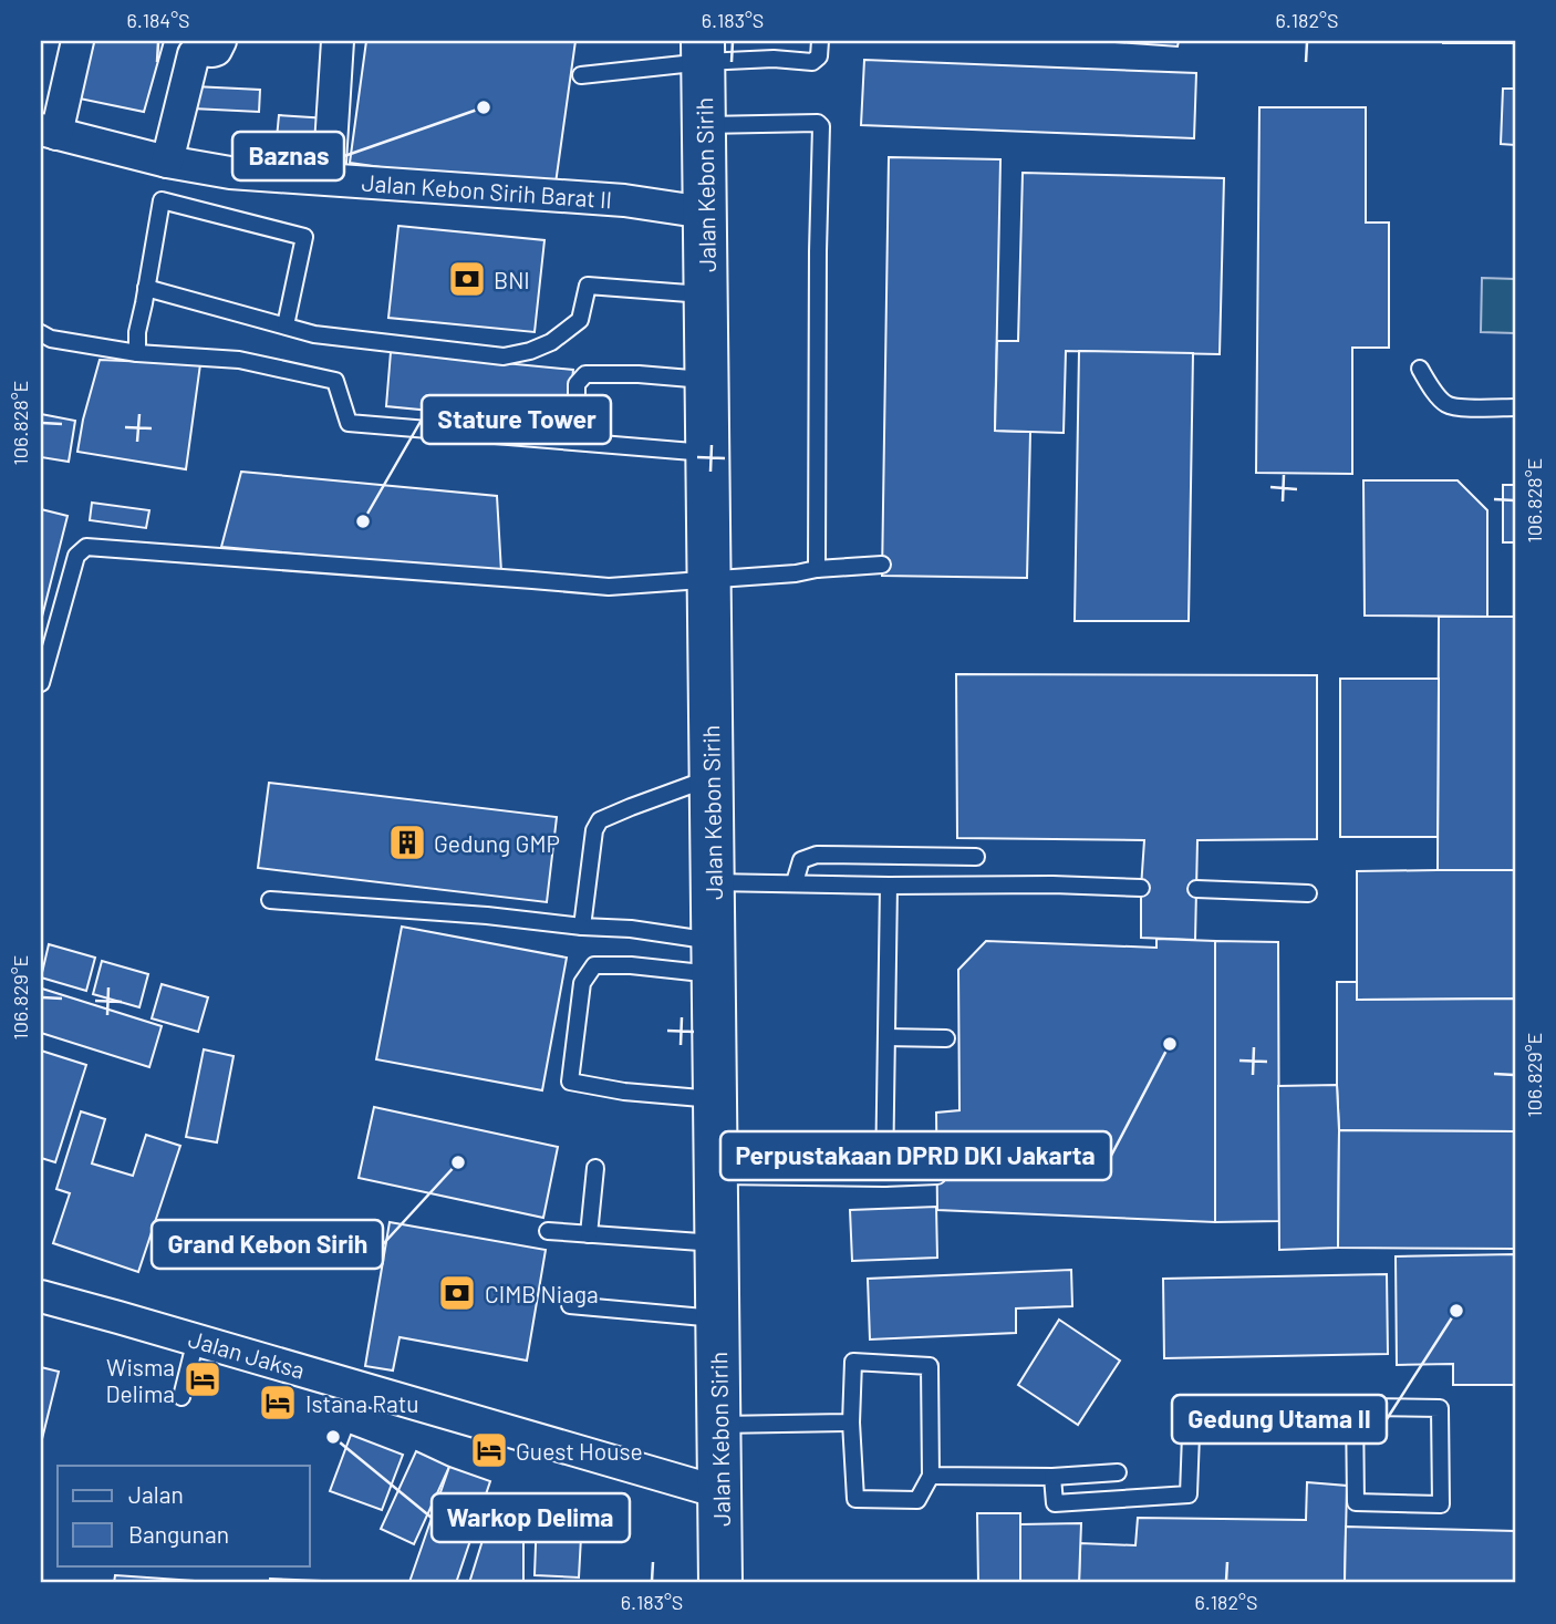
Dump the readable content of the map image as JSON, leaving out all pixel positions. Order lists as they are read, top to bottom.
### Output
{
  "streets": {
    "main road": ["Jalan Kebon Sirih"],
    "street": ["Jalan Kebon Sirih Barat II", "Jalan Jaksa"]
  },
  "crossings": [
    ["Jalan Kebon Sirih", "Jalan Kebon Sirih Barat II"],
    ["Jalan Kebon Sirih", "Jalan Jaksa"]
  ],
  "places": {
    "other": [
      "Baznas",
      "Stature Tower",
      "Perpustakaan DPRD DKI Jakarta",
      "Grand Kebon Sirih",
      "Gedung Utama II",
      "Warkop Delima"
    ],
    "bank": ["BNI", "CIMB Niaga"],
    "building": ["Gedung GMP"],
    "hotel": ["Wisma Delima", "Istana Ratu", "Guest House"]
  },
  "legend": ["Jalan", "Bangunan"],
  "coordinates": [
    "6.184°S",
    "6.183°S",
    "6.182°S",
    "106.828°E",
    "106.829°E"
  ]
}
